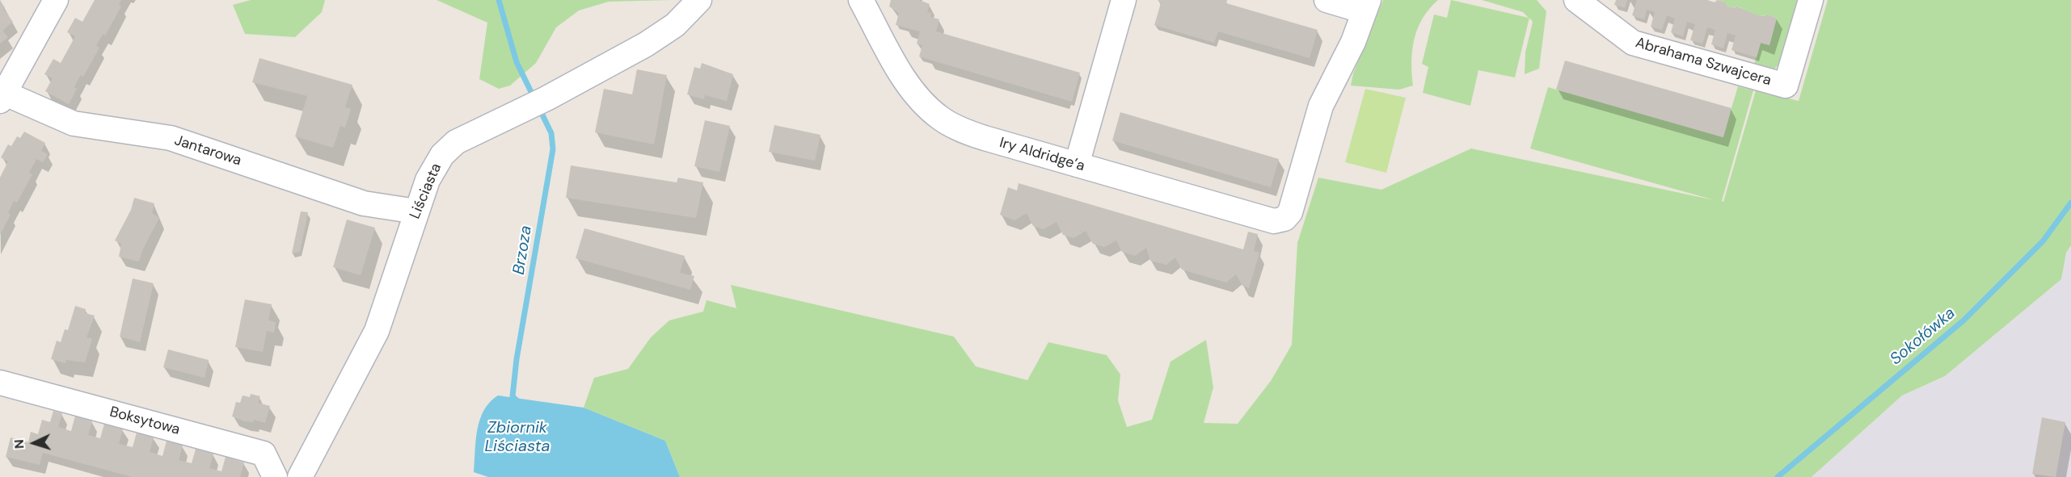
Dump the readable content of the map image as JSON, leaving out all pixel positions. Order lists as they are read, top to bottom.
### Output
{
  "streets": {
    "street": [
      "Abrahama Szwajcera",
      "Jantarowa",
      "Iry Aldridge’a",
      "Liściasta",
      "Boksytowa"
    ]
  },
  "crossings": [
    ["Jantarowa", "Liściasta"]
  ],
  "water": ["Brzoza", "Sokołówka", "Zbiornik Liściasta"],
  "north": "left"
}
